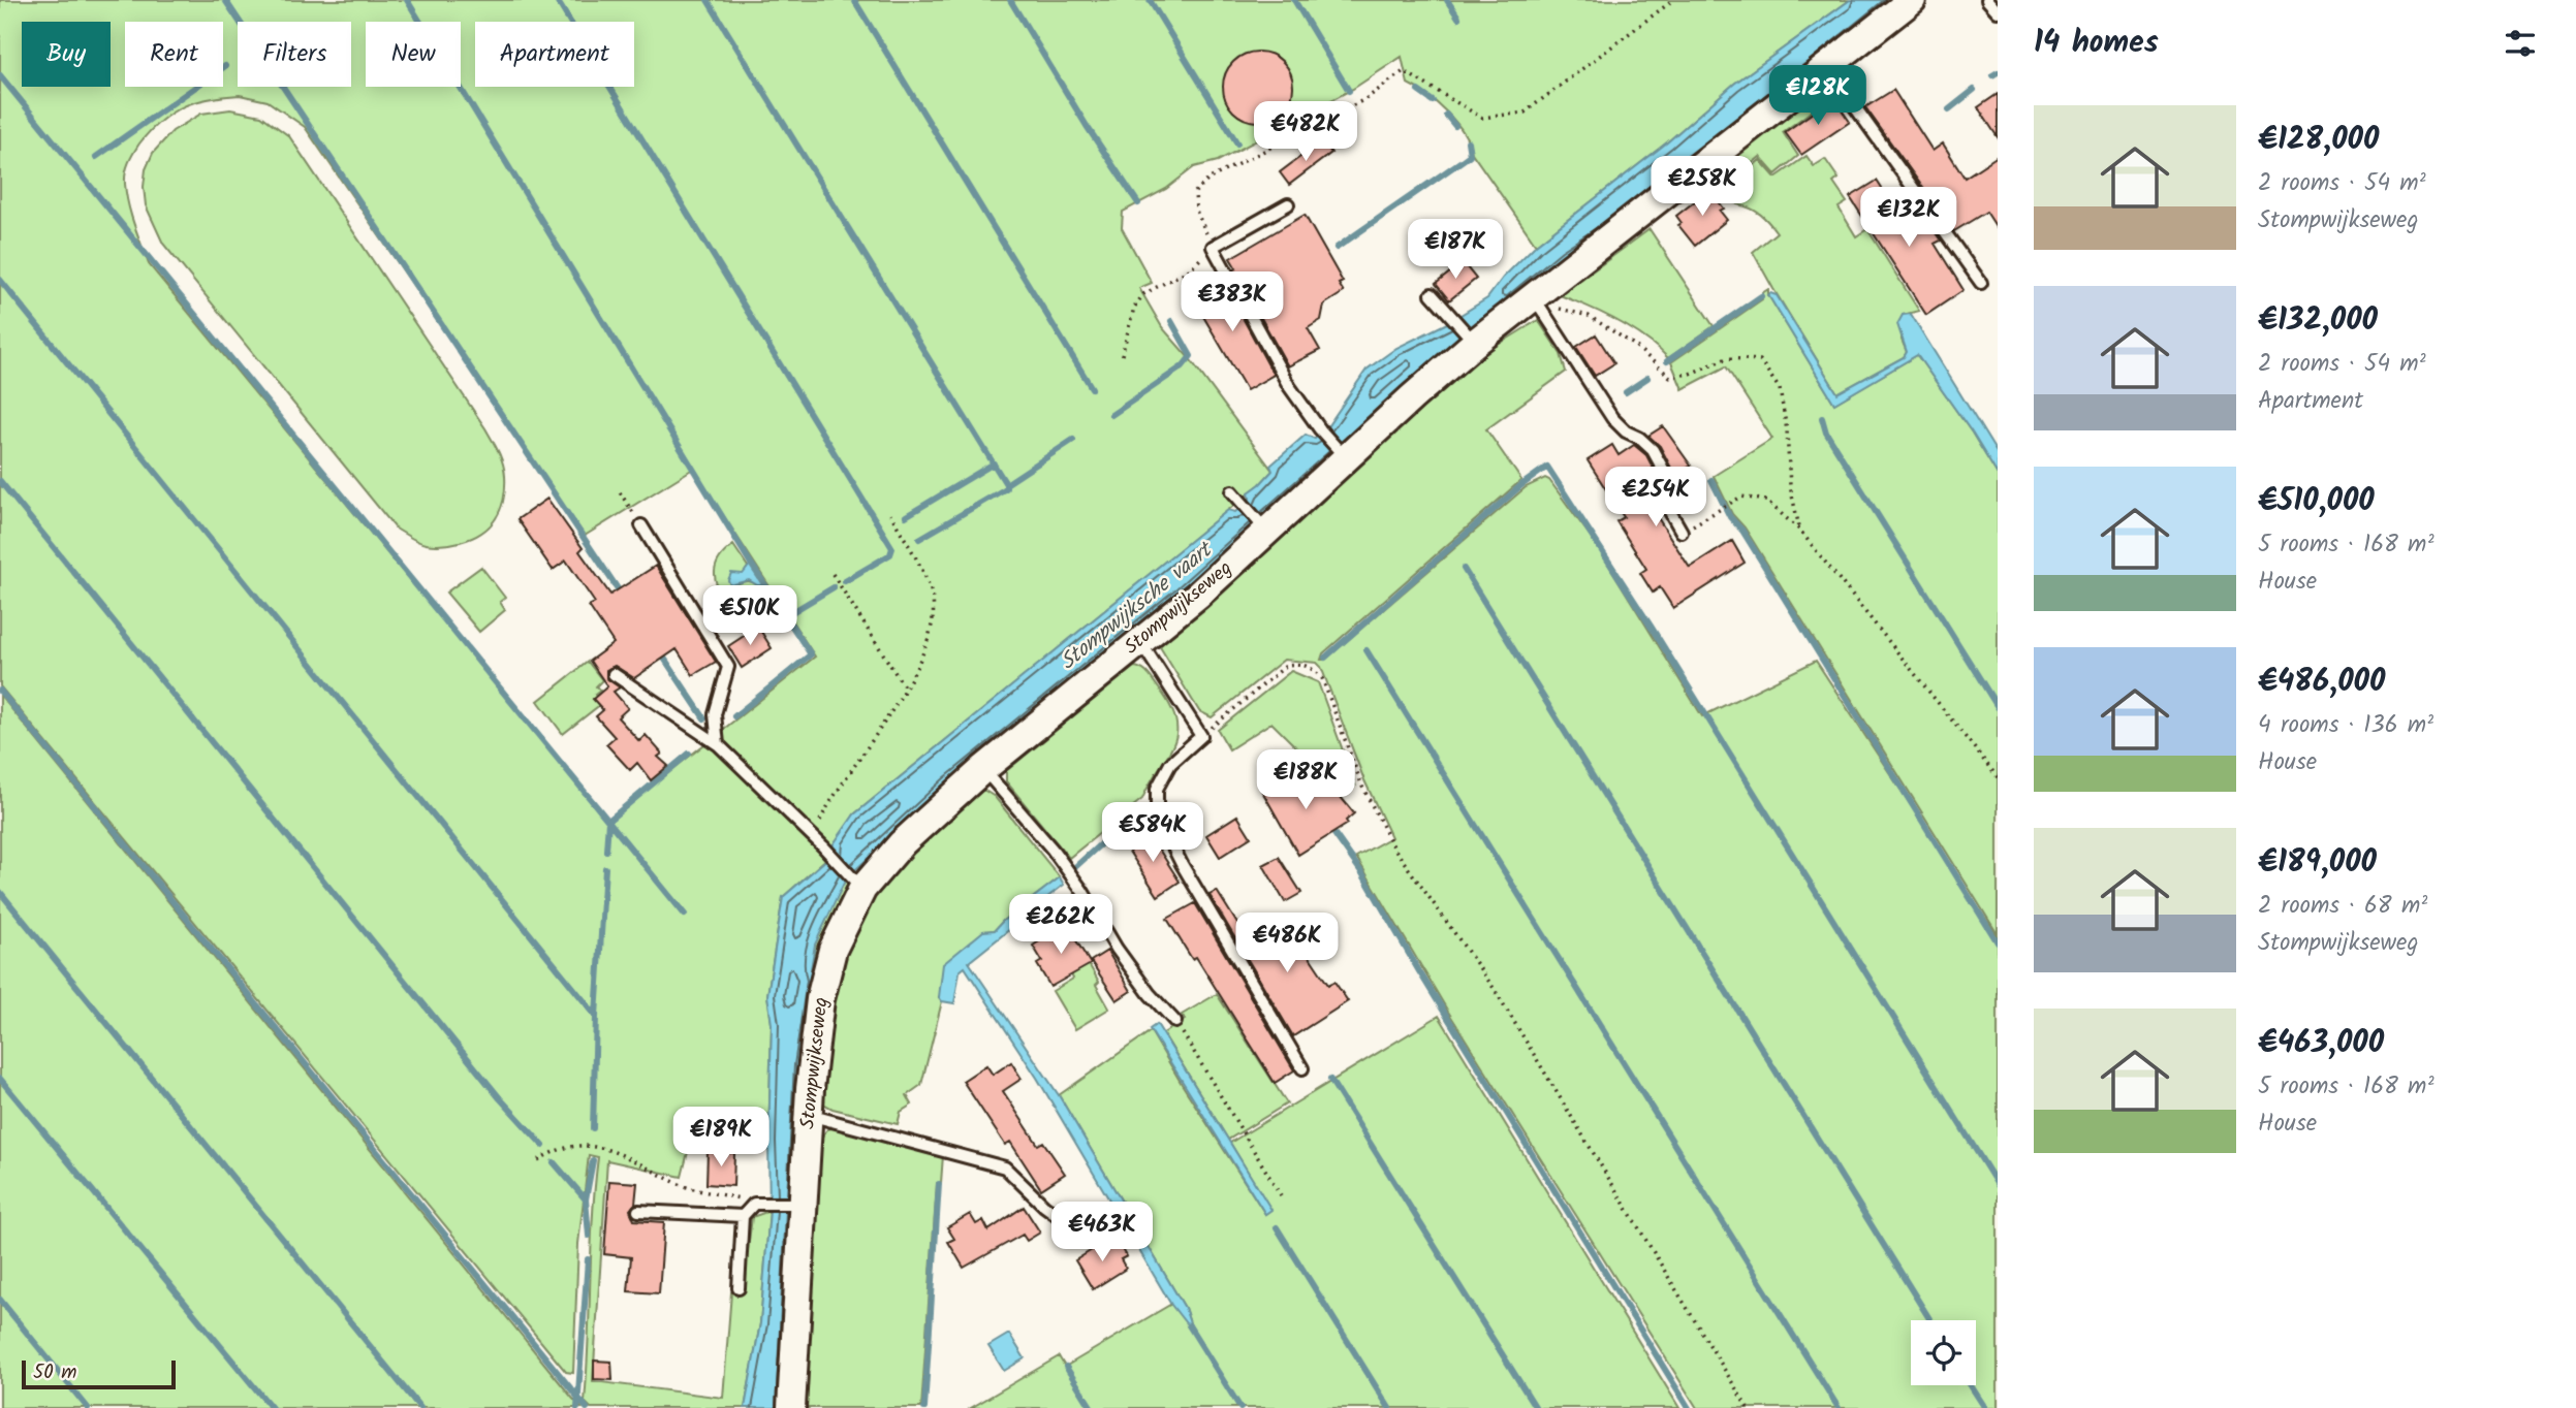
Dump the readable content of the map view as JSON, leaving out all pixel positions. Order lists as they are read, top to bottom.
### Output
{
  "streets": {
    "street": ["Stompwijkseweg"]
  },
  "water": ["Stompwijksche vaart"],
  "scale_bar": "50 m",
  "page": {
    "heading": "14 homes",
    "chip": [
      "Buy",
      "Rent",
      "Filters",
      "New",
      "Apartment"
    ],
    "price": [
      "€128K",
      "€482K",
      "€258K",
      "€132K",
      "€187K",
      "€383K",
      "€254K",
      "€510K",
      "€188K",
      "€584K",
      "€262K",
      "€486K",
      "€189K",
      "€463K"
    ],
    "list": [
      {
        "name": "€128,000",
        "note": "2 rooms · 54 m² · Stompwijkseweg"
      },
      {
        "name": "€132,000",
        "note": "2 rooms · 54 m² · Apartment"
      },
      {
        "name": "€510,000",
        "note": "5 rooms · 168 m² · House"
      },
      {
        "name": "€486,000",
        "note": "4 rooms · 136 m² · House"
      },
      {
        "name": "€189,000",
        "note": "2 rooms · 68 m² · Stompwijkseweg"
      },
      {
        "name": "€463,000",
        "note": "5 rooms · 168 m² · House"
      }
    ],
    "scale": "50 m"
  }
}
